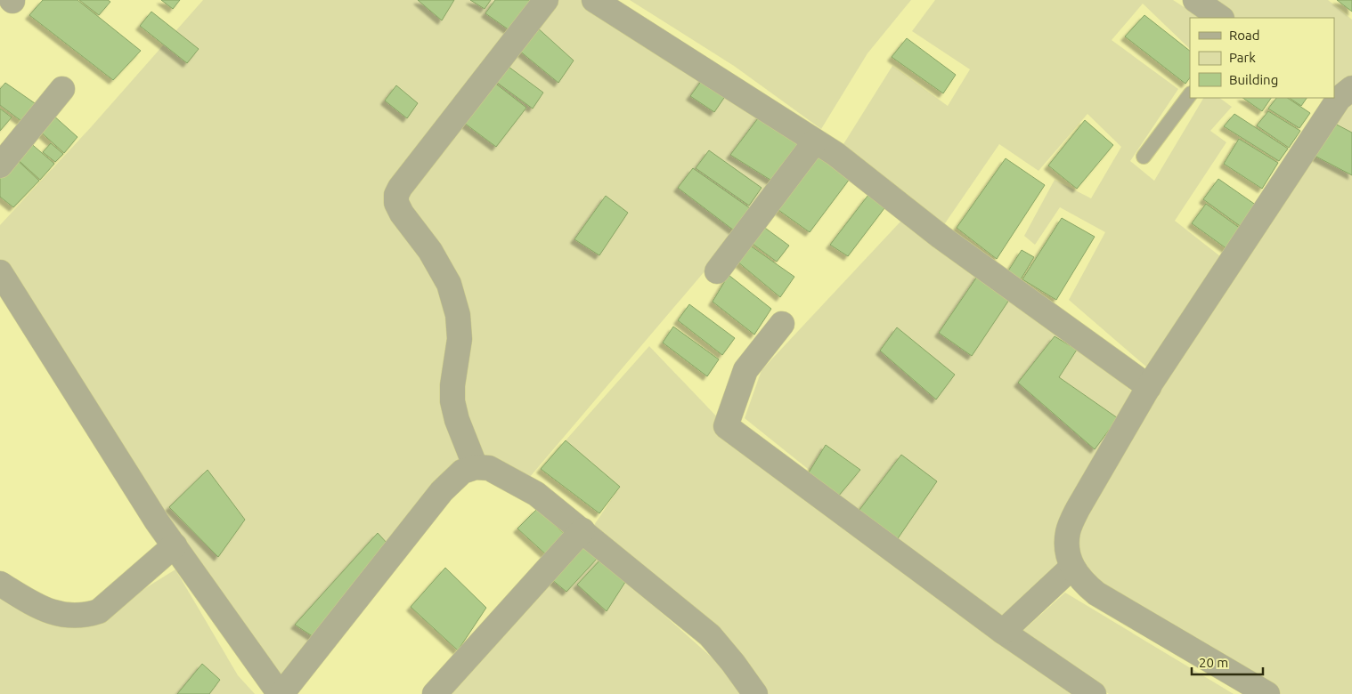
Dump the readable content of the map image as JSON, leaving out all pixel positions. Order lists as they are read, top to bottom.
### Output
{
  "legend": ["Road", "Park", "Building"],
  "scale_bar": "20 m"
}
